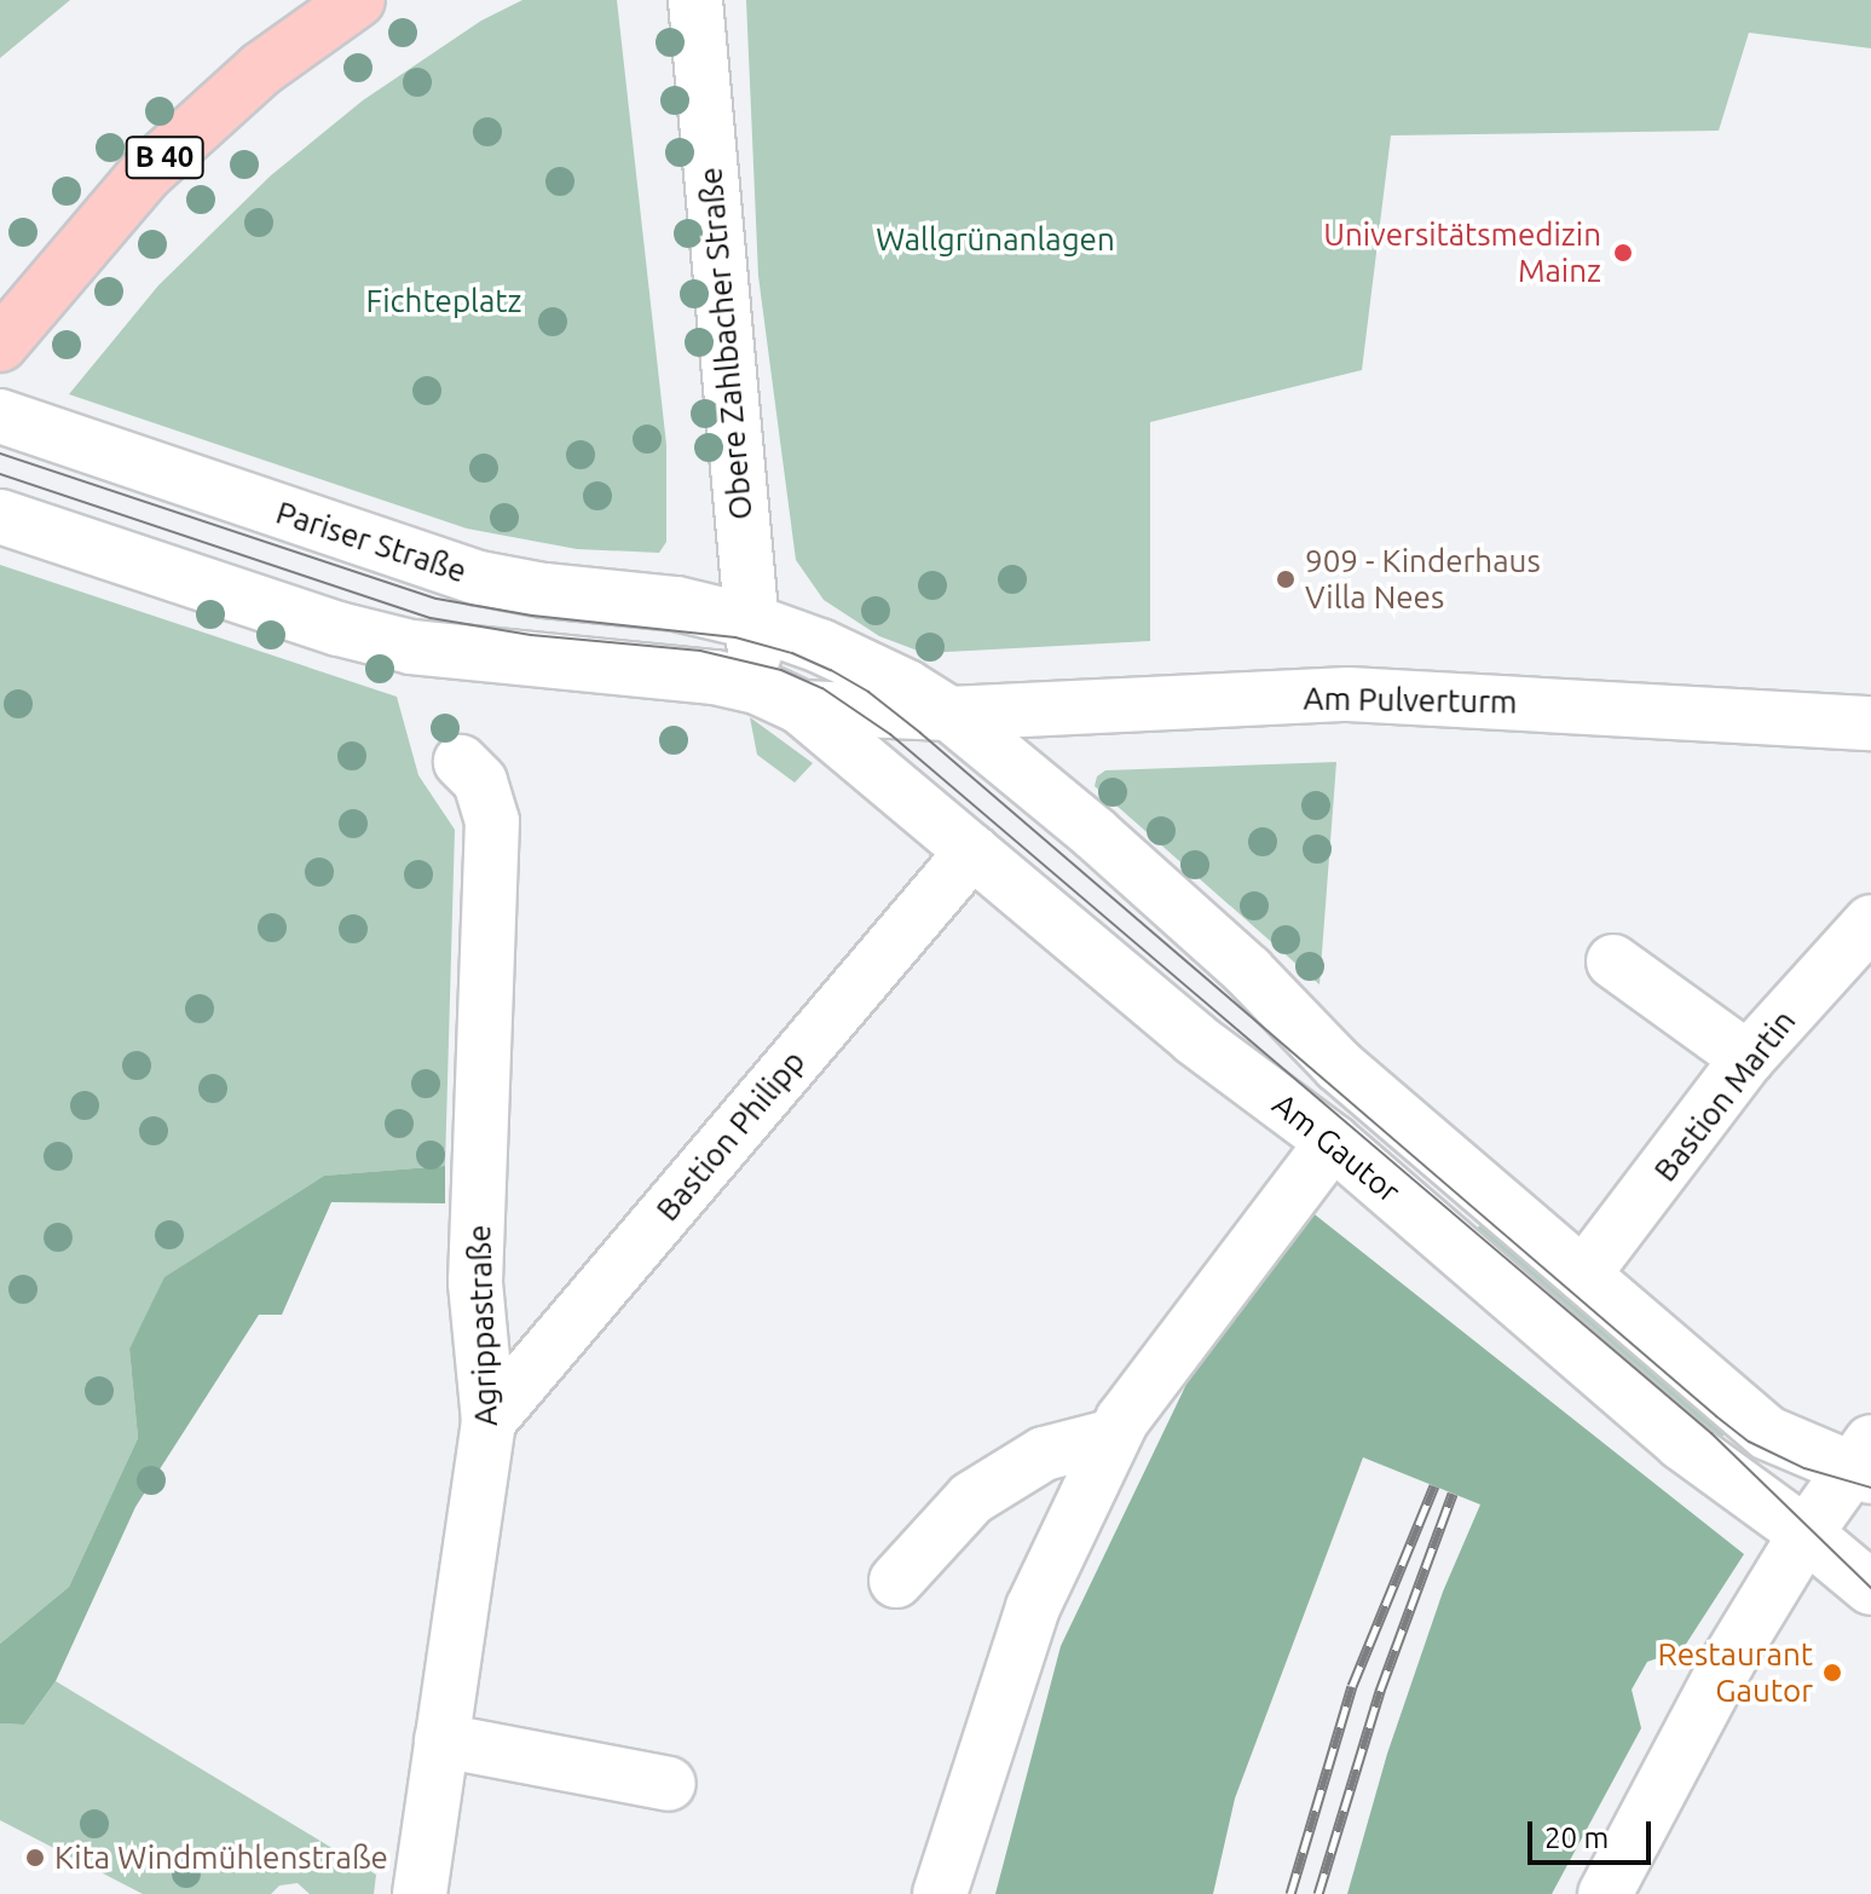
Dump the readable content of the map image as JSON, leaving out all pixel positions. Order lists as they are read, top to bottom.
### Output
{
  "streets": {
    "main road": ["B 40"],
    "street": [
      "Obere Zahlbacher Straße",
      "Pariser Straße",
      "Am Pulverturm",
      "Bastion Martin",
      "Bastion Philipp",
      "Am Gautor",
      "Agrippastraße"
    ]
  },
  "crossings": [
    ["Obere Zahlbacher Straße", "Pariser Straße"],
    ["Obere Zahlbacher Straße", "Am Gautor"],
    ["Pariser Straße", "Am Gautor"],
    ["Am Pulverturm", "Am Gautor"],
    ["Bastion Martin", "Am Gautor"],
    ["Bastion Philipp", "Am Gautor"],
    ["Bastion Philipp", "Agrippastraße"]
  ],
  "parks": ["Wallgrünanlagen", "Fichteplatz"],
  "places": [
    "Universitätsmedizin Mainz",
    "909 - Kinderhaus Villa Nees",
    "Restaurant Gautor",
    "Kita Windmühlenstraße"
  ],
  "scale_bar": "20 m"
}
